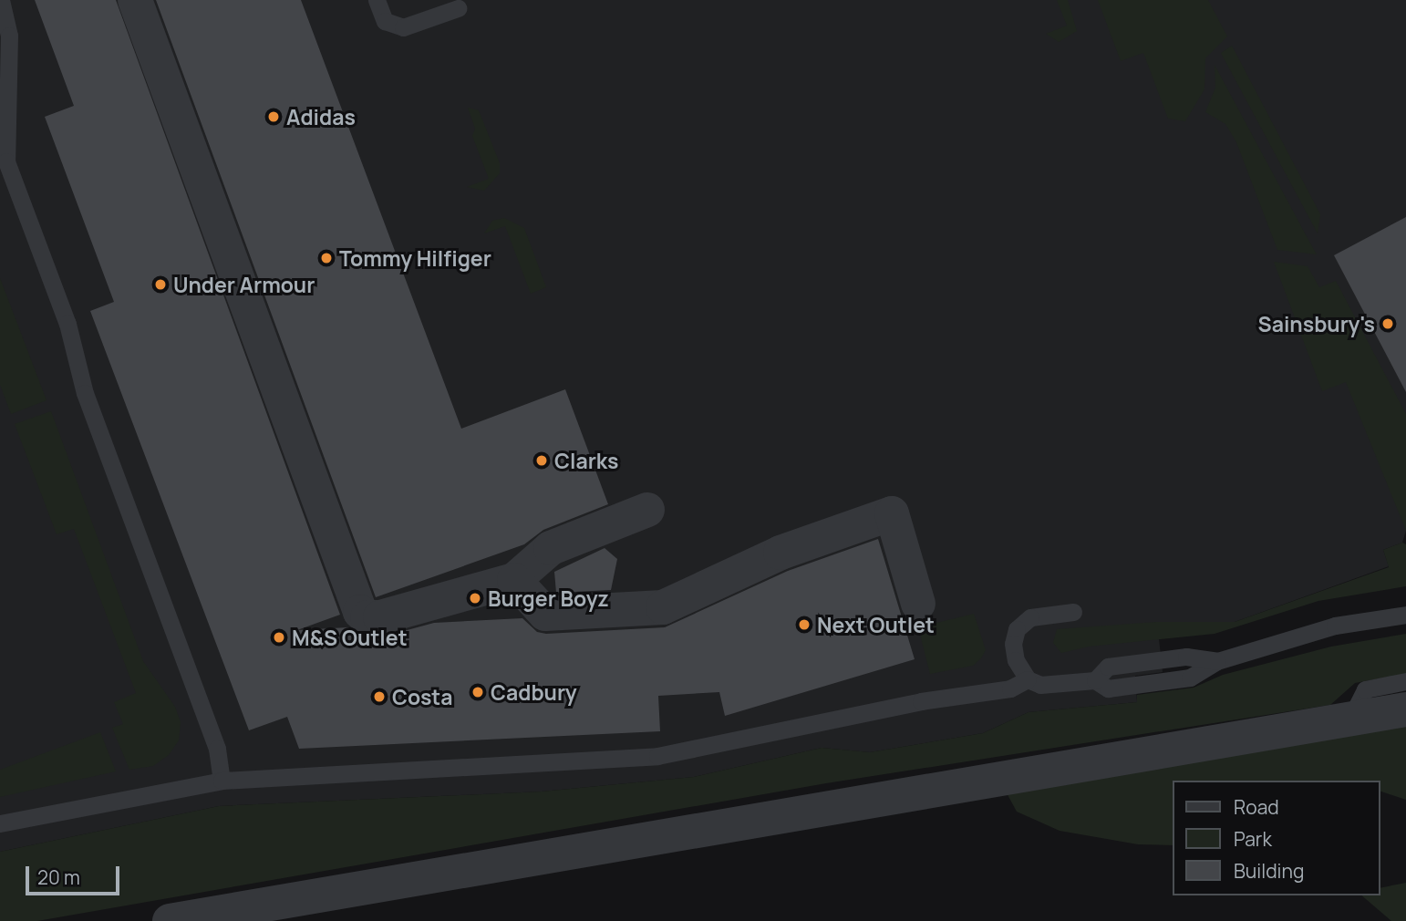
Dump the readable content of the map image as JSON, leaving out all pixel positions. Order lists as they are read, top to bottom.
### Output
{
  "places": [
    "Adidas",
    "Tommy Hilfiger",
    "Under Armour",
    "Sainsbury's",
    "Clarks",
    "Burger Boyz",
    "Next Outlet",
    "M&S Outlet",
    "Cadbury",
    "Costa"
  ],
  "legend": ["Road", "Park", "Building"],
  "scale_bar": "20 m"
}
